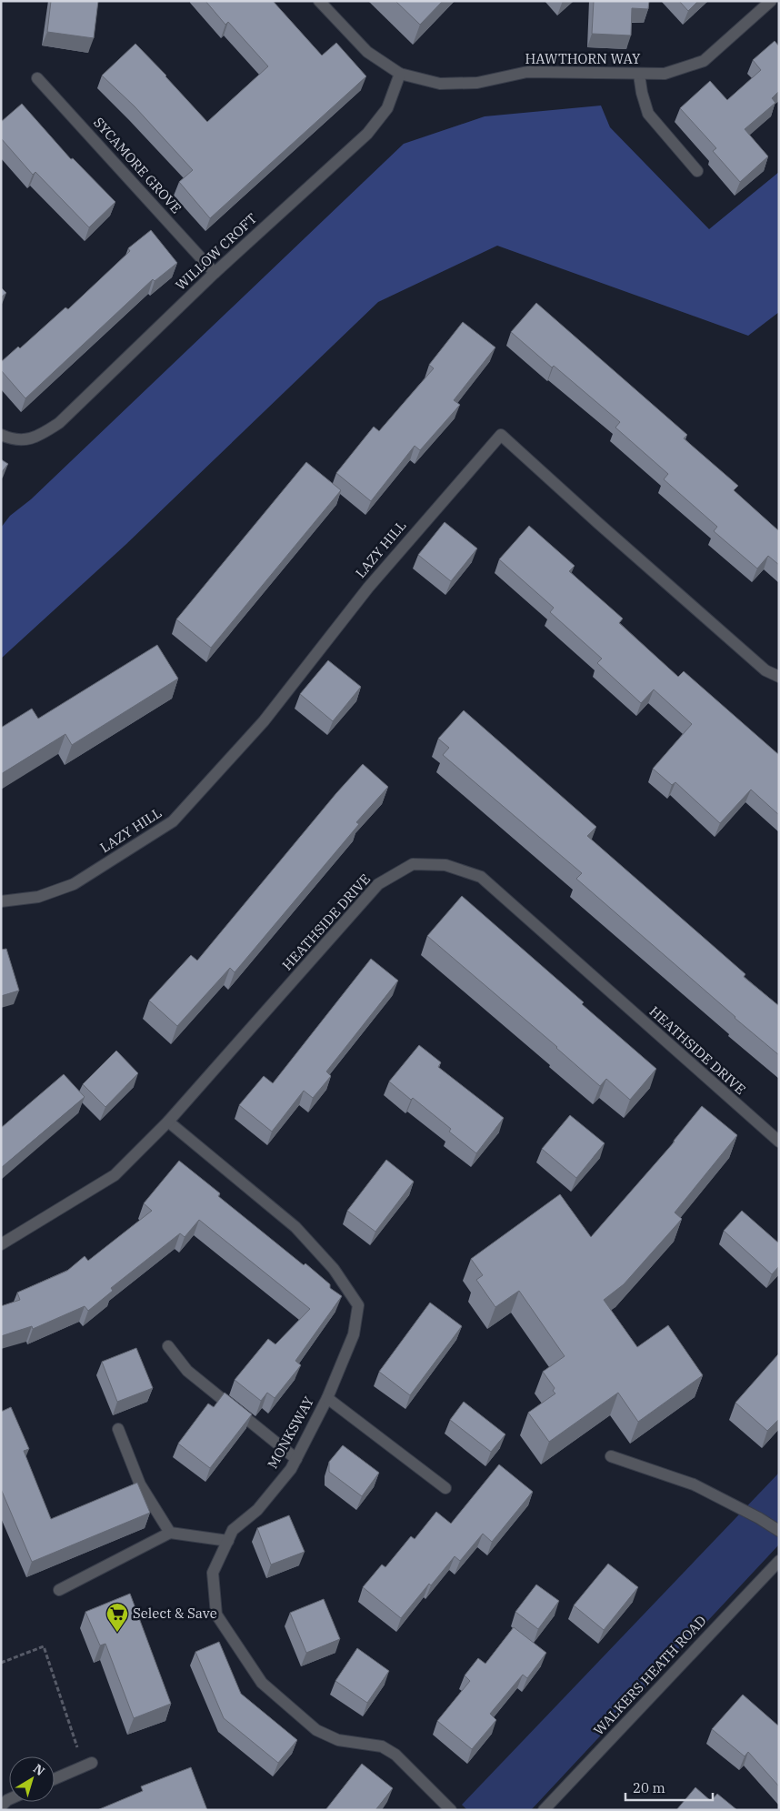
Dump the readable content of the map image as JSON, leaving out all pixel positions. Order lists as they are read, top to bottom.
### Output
{
  "streets": {
    "street": [
      "HAWTHORN WAY",
      "SYCAMORE GROVE",
      "WILLOW CROFT",
      "LAZY HILL",
      "HEATHSIDE DRIVE",
      "MONKSWAY",
      "WALKERS HEATH ROAD"
    ]
  },
  "crossings": [
    ["HAWTHORN WAY", "WILLOW CROFT"],
    ["SYCAMORE GROVE", "WILLOW CROFT"],
    ["HEATHSIDE DRIVE", "MONKSWAY"]
  ],
  "places": {
    "supermarket": ["Select & Save"]
  },
  "scale_bar": "20 m",
  "north": "top right"
}
